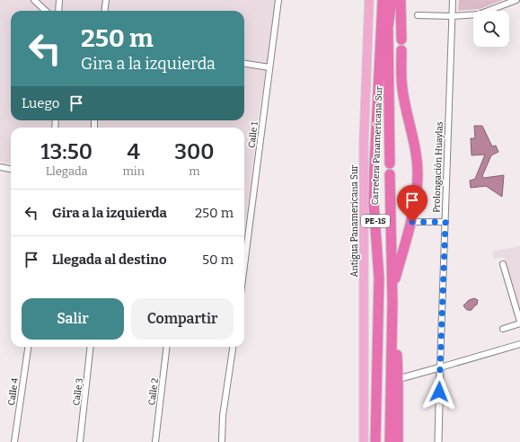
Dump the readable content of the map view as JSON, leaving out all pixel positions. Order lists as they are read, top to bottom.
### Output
{
  "streets": {
    "highway": ["Carretera Panamericana Sur", "PE-1S"],
    "main road": ["Antigua Panamericana Sur"],
    "street": [
      "Calle 1",
      "Prolongación Huaylas",
      "Calle 4",
      "Calle 3",
      "Calle 2"
    ]
  },
  "page": {
    "turn": ["250 m", "Gira a la izquierda"],
    "then": "Luego",
    "eta": [
      "13:50",
      "Llegada",
      "4",
      "min",
      "300",
      "m"
    ],
    "list": [
      {
        "name": "Gira a la izquierda",
        "value": "250 m"
      },
      {
        "name": "Llegada al destino",
        "value": "50 m"
      }
    ],
    "buttons": ["Salir", "Compartir"]
  }
}
